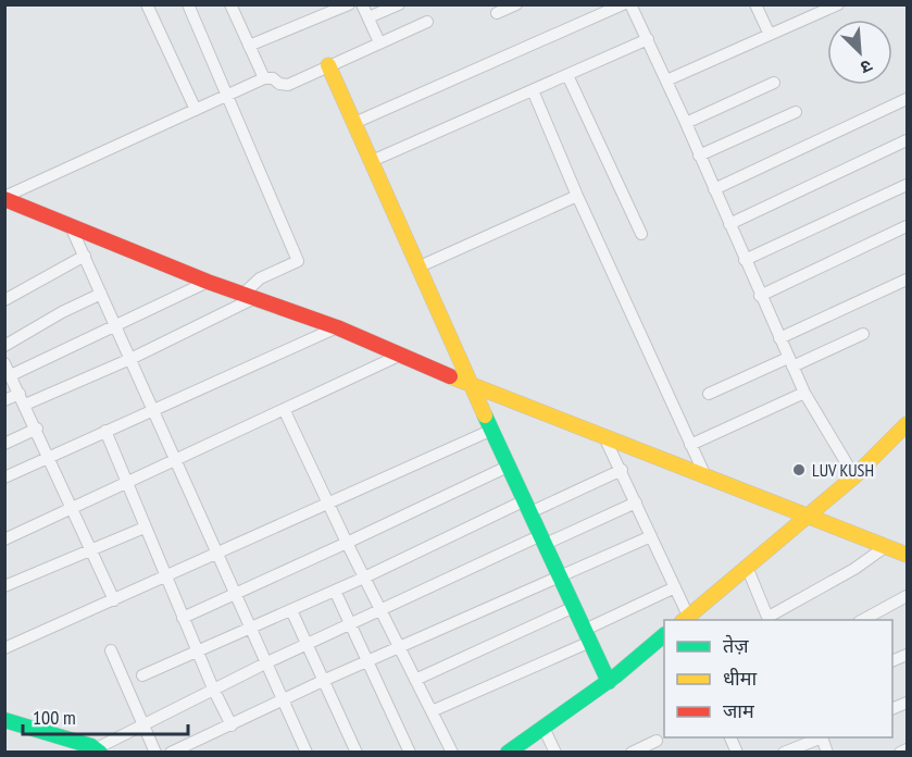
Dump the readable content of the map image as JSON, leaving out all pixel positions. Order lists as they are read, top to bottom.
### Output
{
  "places": ["LUV KUSH"],
  "legend": ["तेज़", "धीमा", "जाम"],
  "scale_bar": "100 m",
  "north": "bottom right"
}
